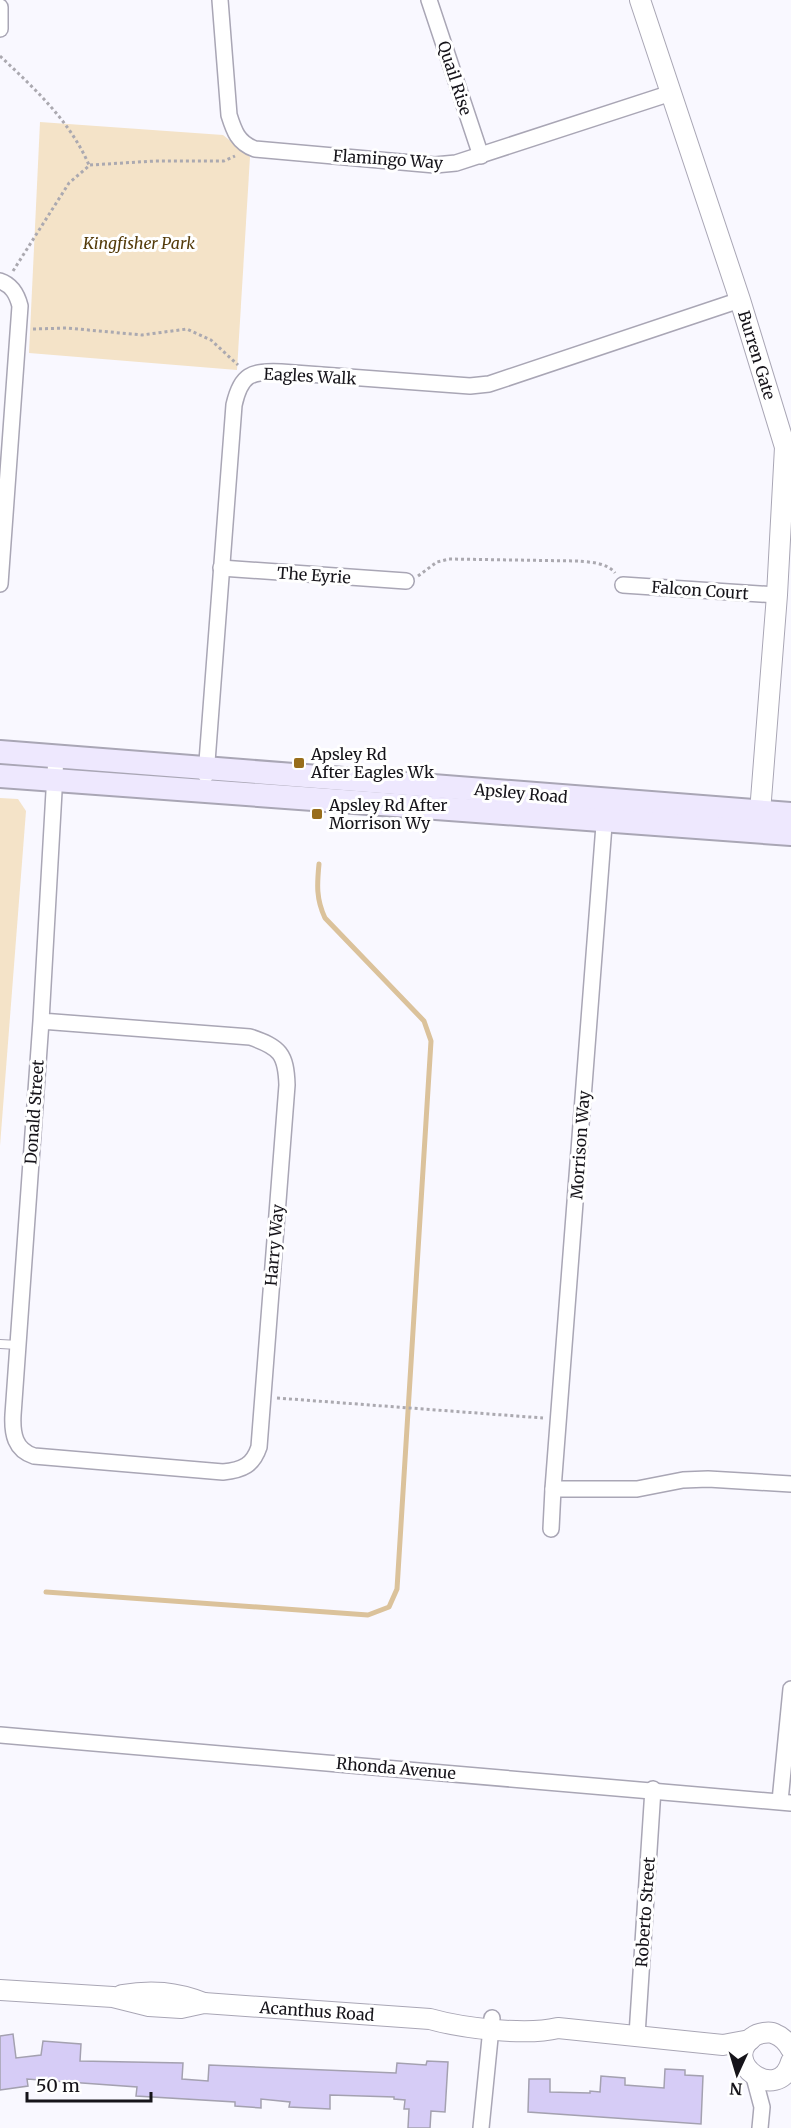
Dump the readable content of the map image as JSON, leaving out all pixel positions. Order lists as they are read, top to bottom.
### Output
{
  "streets": {
    "main road": ["Apsley Road"],
    "street": [
      "Quail Rise",
      "Flamingo Way",
      "Burren Gate",
      "Eagles Walk",
      "The Eyrie",
      "Falcon Court",
      "Donald Street",
      "Morrison Way",
      "Harry Way",
      "Rhonda Avenue",
      "Roberto Street",
      "Acanthus Road"
    ]
  },
  "crossings": [
    ["Quail Rise", "Flamingo Way"],
    ["Flamingo Way", "Burren Gate"],
    ["Burren Gate", "Eagles Walk"],
    ["Burren Gate", "Falcon Court"],
    ["Burren Gate", "Apsley Road"],
    ["Eagles Walk", "The Eyrie"],
    ["Eagles Walk", "Apsley Road"],
    ["Apsley Road", "Donald Street"],
    ["Apsley Road", "Morrison Way"],
    ["Donald Street", "Harry Way"],
    ["Rhonda Avenue", "Roberto Street"],
    ["Roberto Street", "Acanthus Road"]
  ],
  "parks": ["Kingfisher Park"],
  "places": {
    "transit": ["Apsley Rd After Eagles Wk", "Apsley Rd After Morrison Wy"]
  },
  "scale_bar": "50 m",
  "north": "bottom"
}
